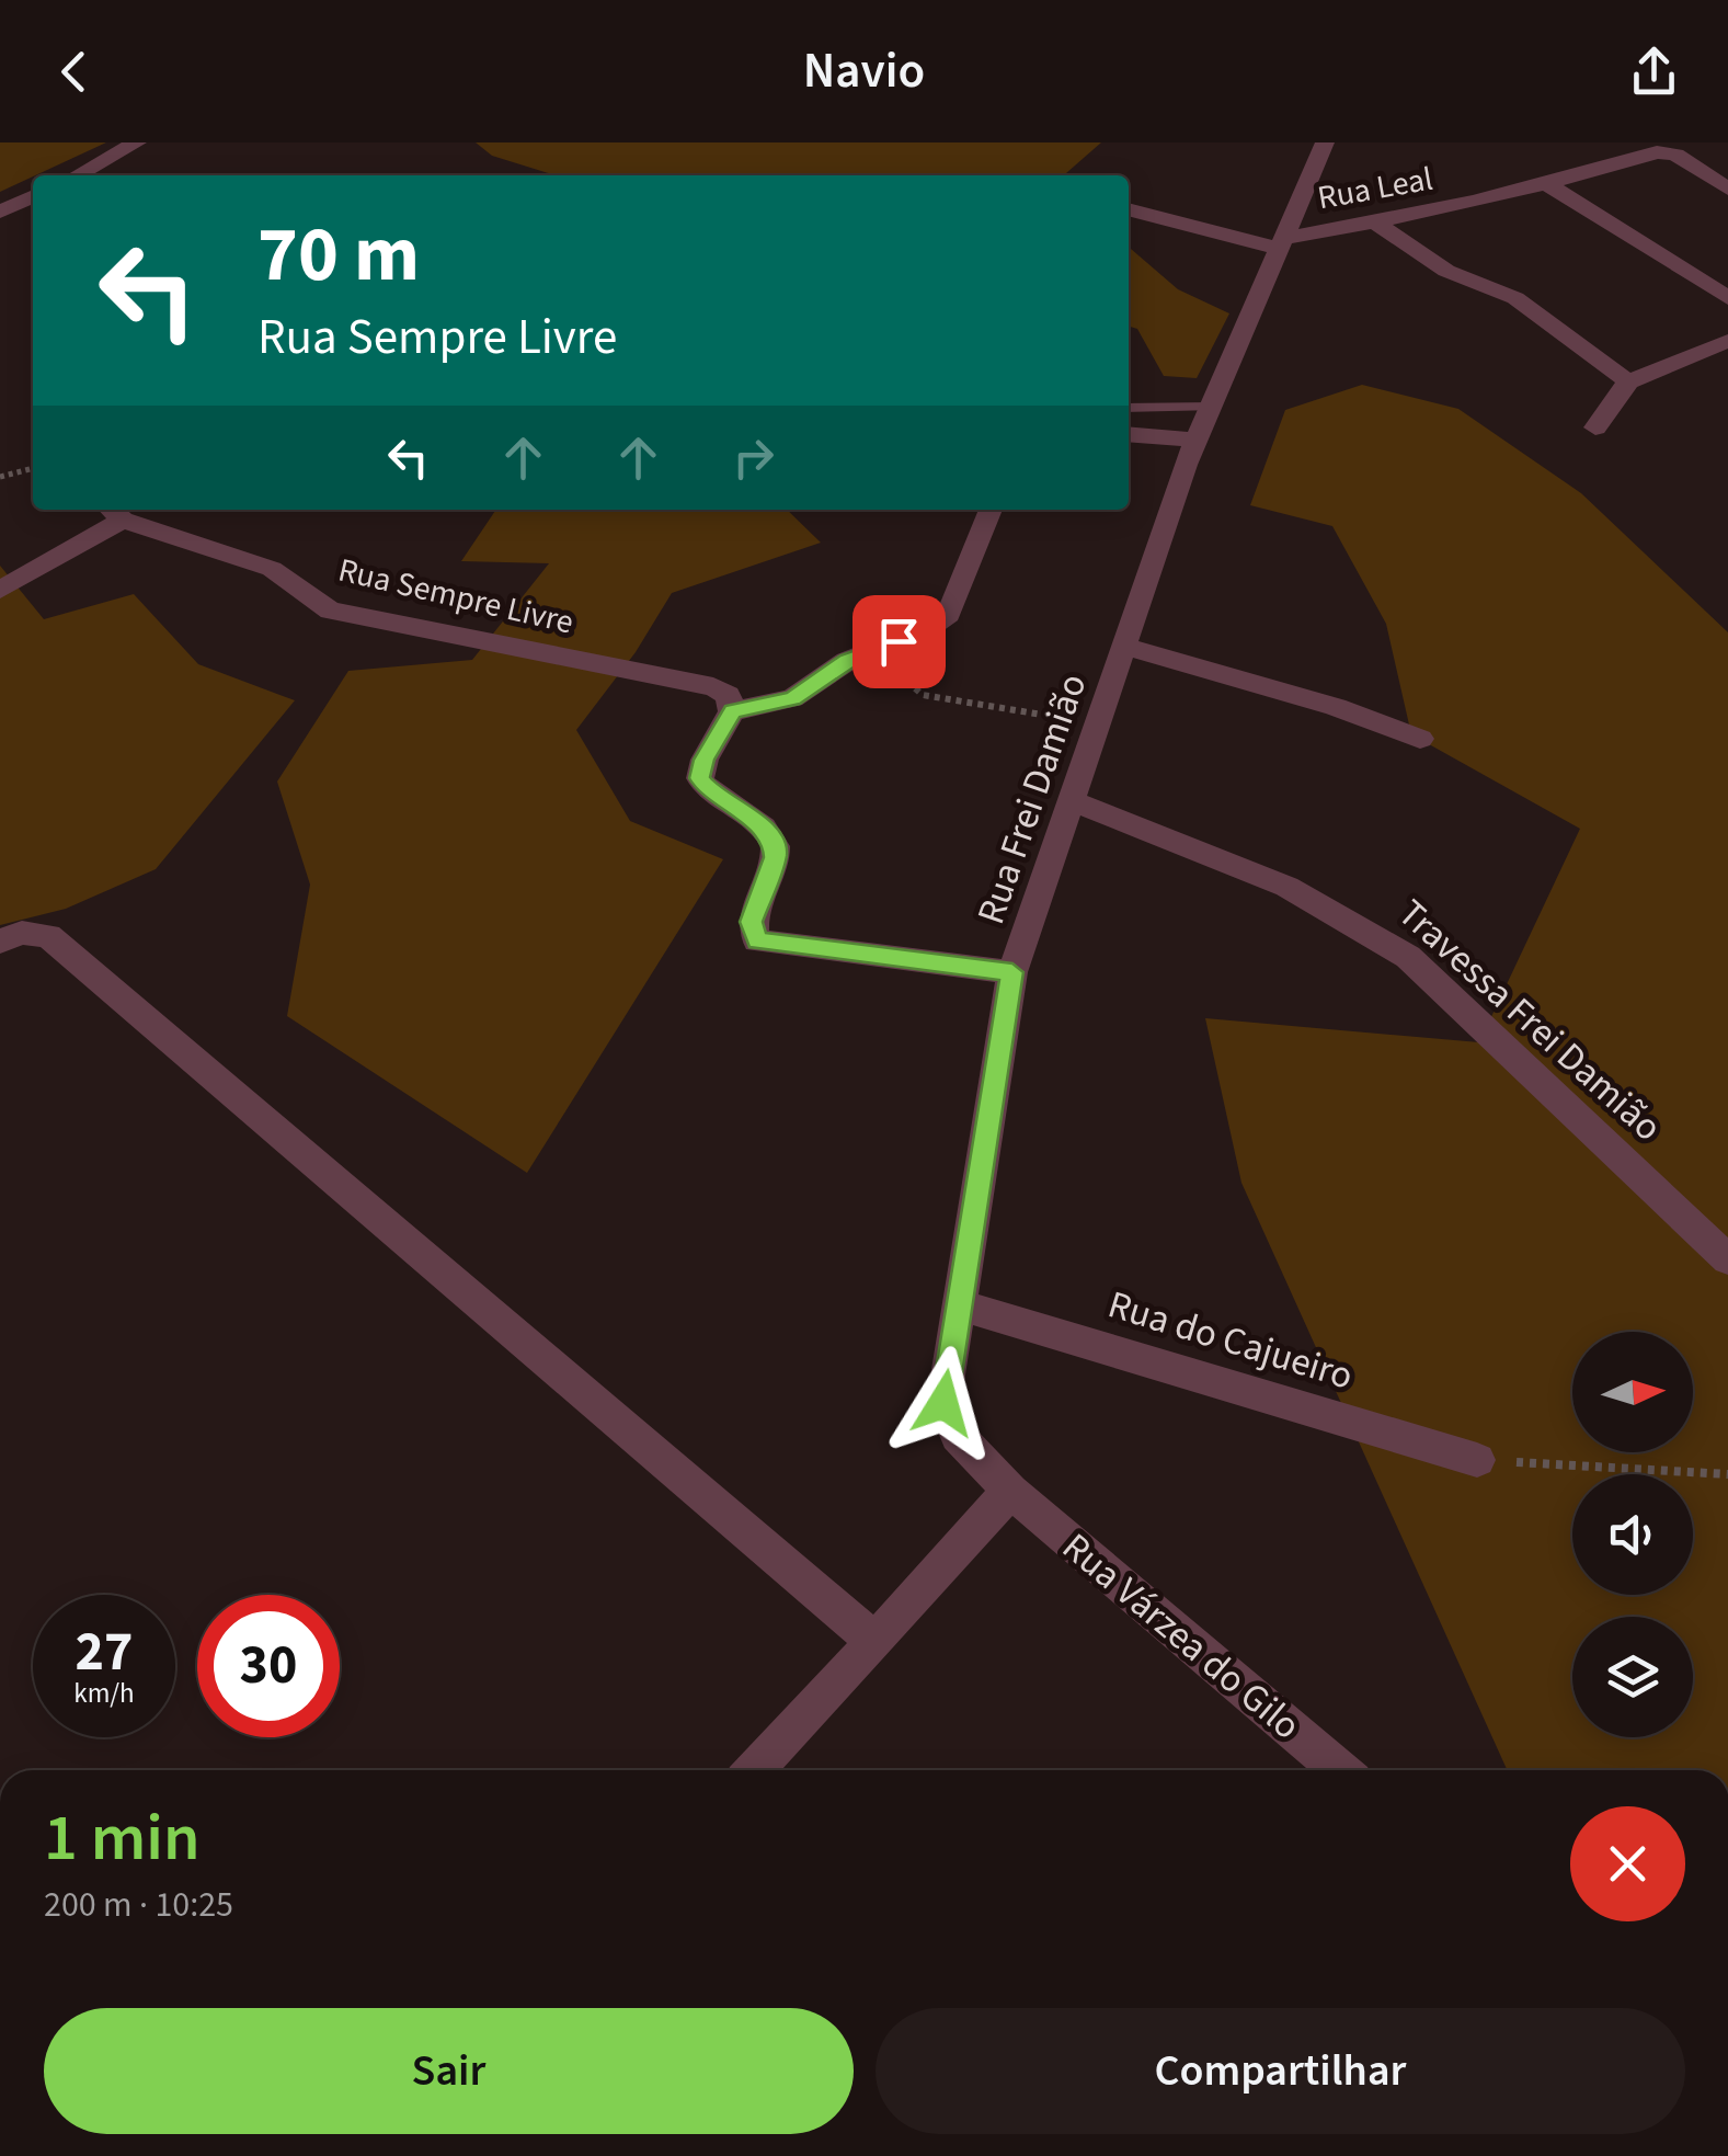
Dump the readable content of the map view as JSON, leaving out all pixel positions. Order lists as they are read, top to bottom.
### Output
{
  "streets": {
    "street": [
      "Rua Leal",
      "Rua Sempre Livre",
      "Rua Frei Damião",
      "Travessa Frei Damião",
      "Rua do Cajueiro",
      "Rua Várzea do Gilo"
    ]
  },
  "crossings": [
    ["Rua Leal", "Rua Frei Damião"],
    ["Rua Frei Damião", "Travessa Frei Damião"],
    ["Rua Frei Damião", "Rua do Cajueiro"],
    ["Rua Frei Damião", "Rua Várzea do Gilo"]
  ],
  "north": "right",
  "page": {
    "header": "Navio",
    "turn": ["70 m", "Rua Sempre Livre"],
    "speed": "27 km/h",
    "limit": "30",
    "heading": ["1 min", "200 m · 10:25"],
    "buttons": ["Sair", "Compartilhar"]
  }
}
